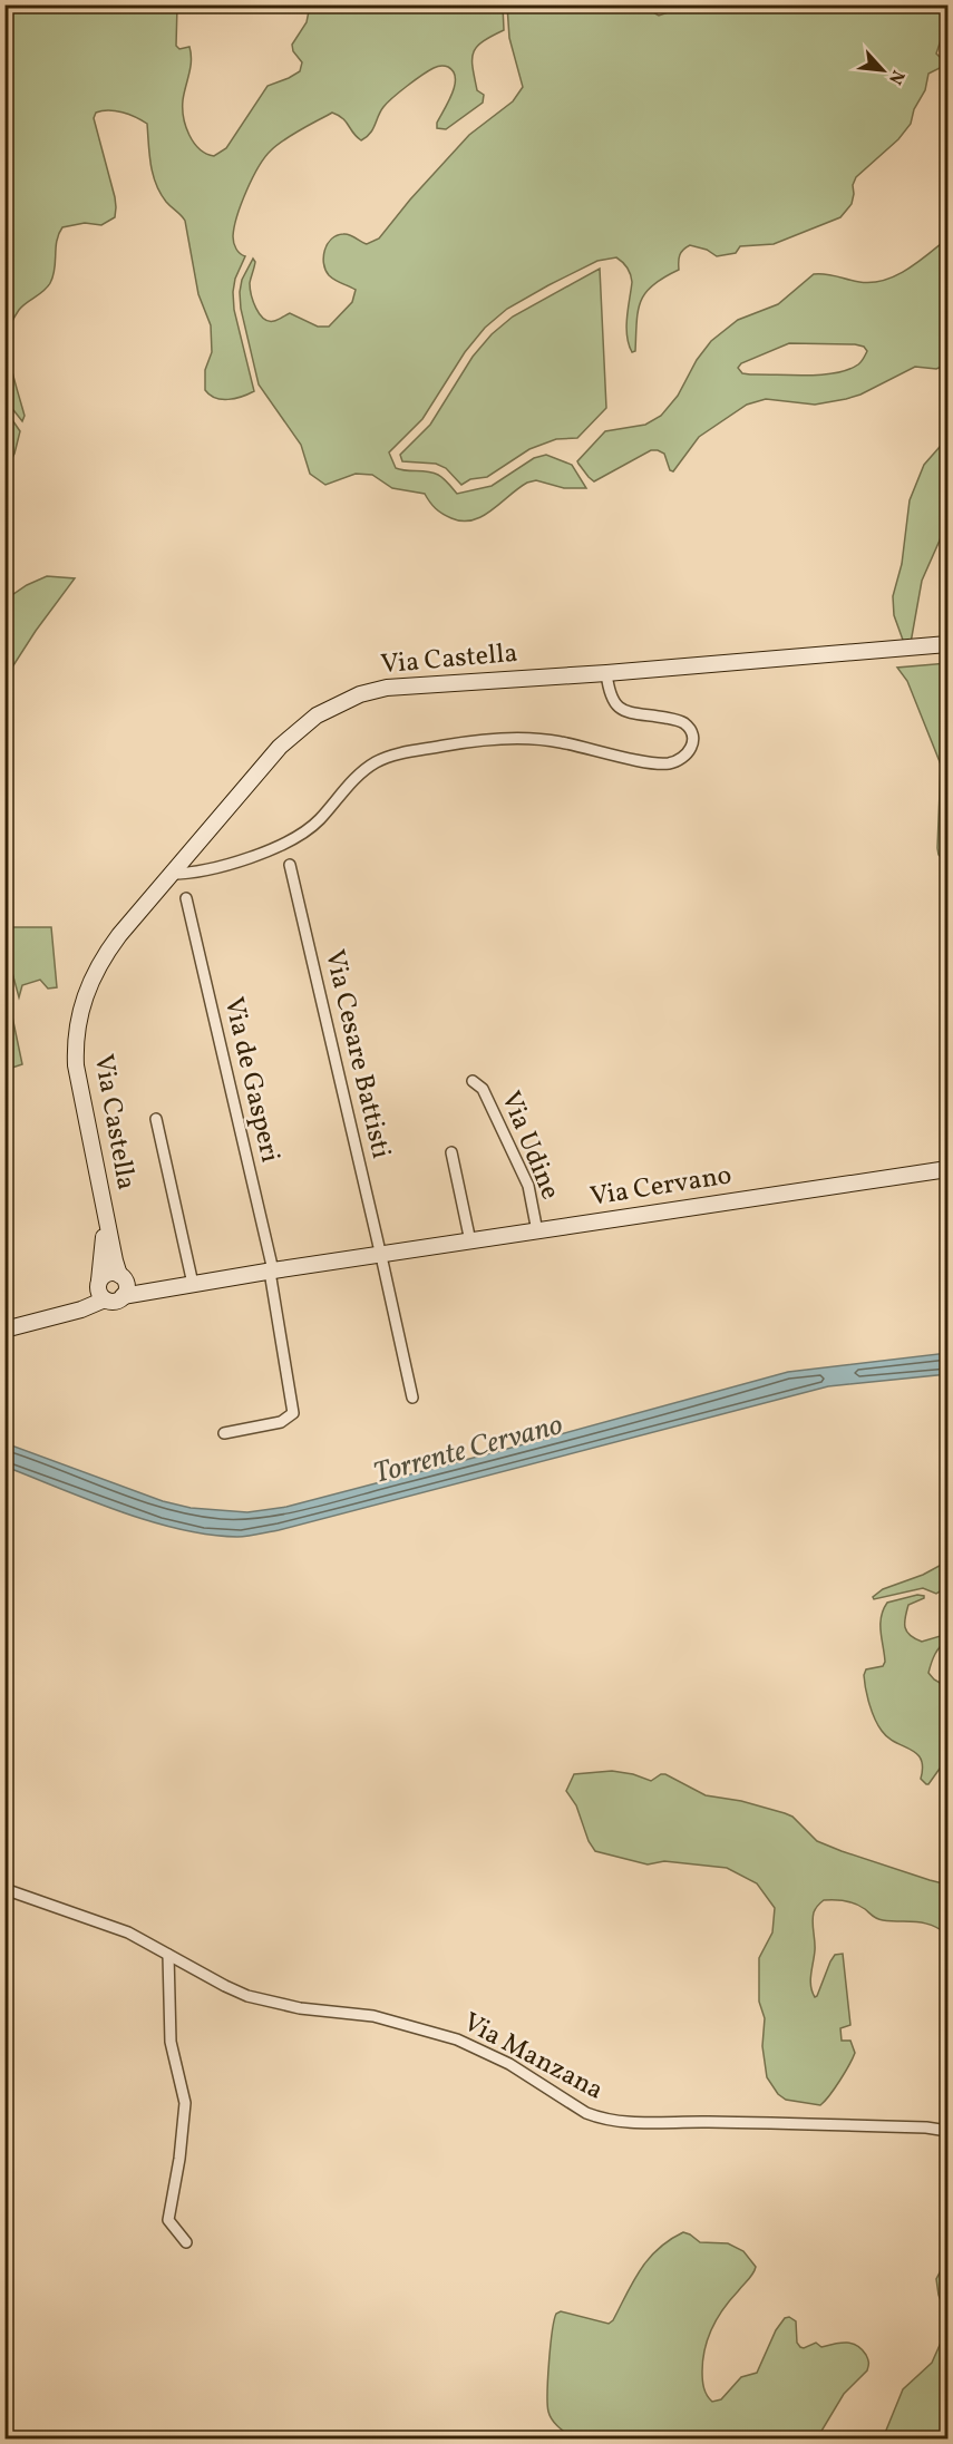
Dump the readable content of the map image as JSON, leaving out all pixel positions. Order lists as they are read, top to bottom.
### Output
{
  "streets": {
    "main road": ["Via Castella", "Via Cervano"],
    "street": [
      "Via Cesare Battisti",
      "Via de Gasperi",
      "Via Udine",
      "Via Manzana"
    ]
  },
  "crossings": [
    ["Via Cesare Battisti", "Via Cervano"],
    ["Via de Gasperi", "Via Cervano"],
    ["Via Udine", "Via Cervano"]
  ],
  "water": ["Torrente Cervano"],
  "north": "bottom right"
}
